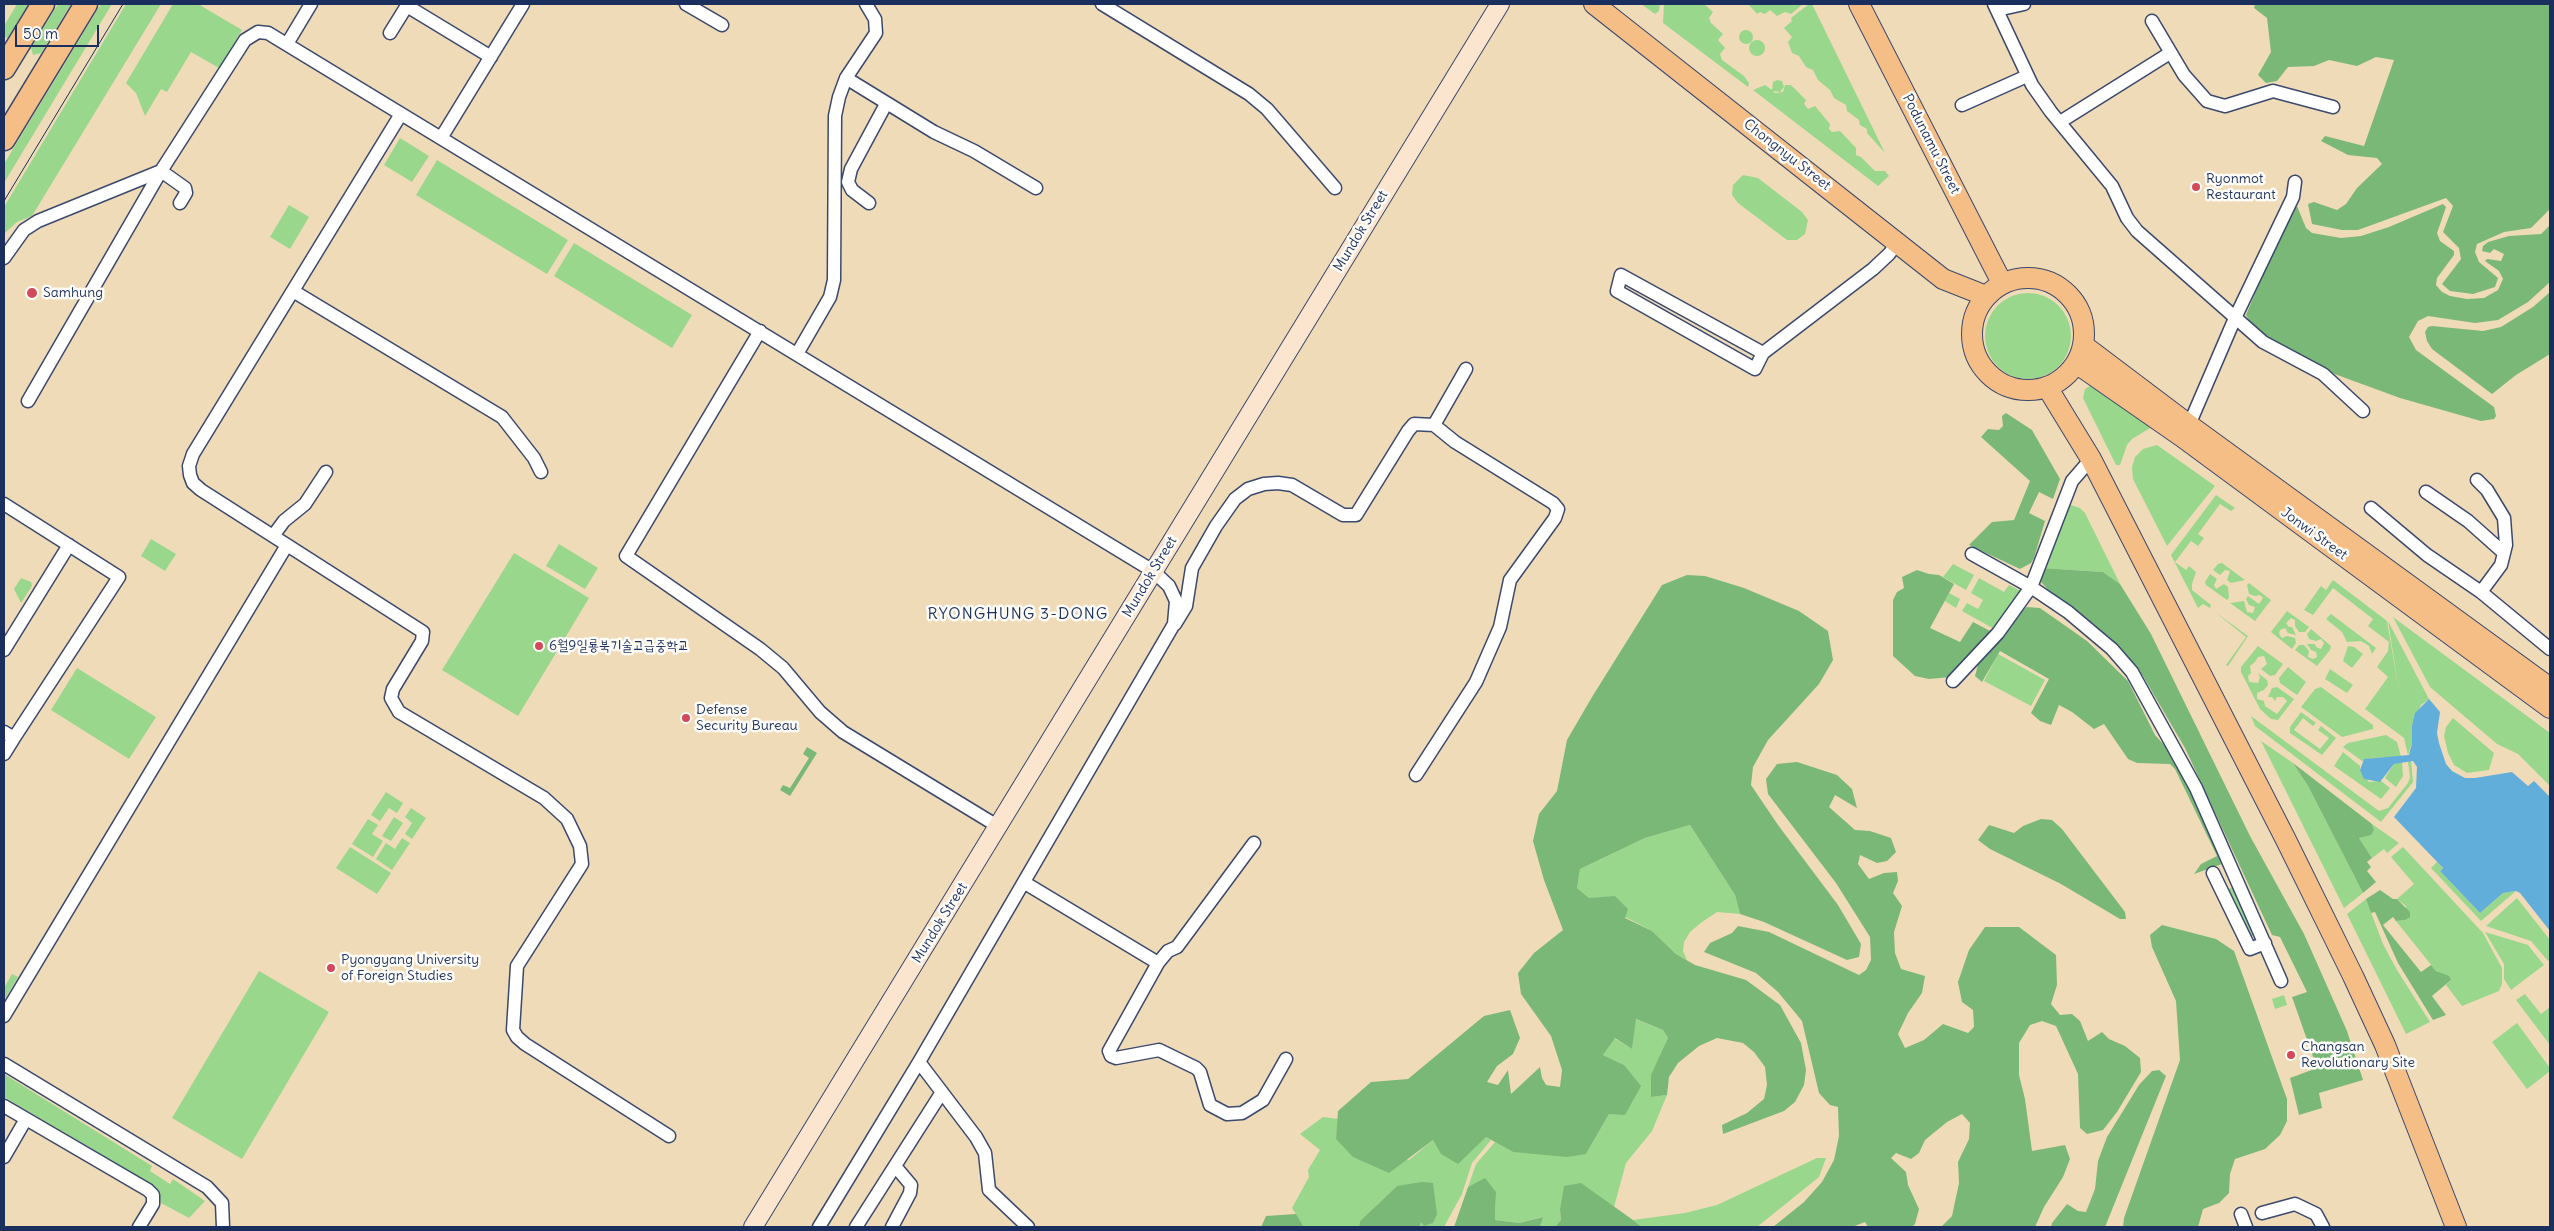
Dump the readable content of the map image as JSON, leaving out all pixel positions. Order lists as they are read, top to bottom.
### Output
{
  "streets": {
    "main road": [
      "Podunamu Street",
      "Chongnyu Street",
      "Mundok Street",
      "Jonwi Street"
    ]
  },
  "crossings": [
    ["Podunamu Street", "Chongnyu Street"],
    ["Podunamu Street", "Jonwi Street"],
    ["Chongnyu Street", "Jonwi Street"]
  ],
  "districts": ["RYONGHUNG 3-DONG"],
  "places": [
    "Ryonmot Restaurant",
    "Samhung",
    "6월9일룡북기술고급중학교",
    "Defense Security Bureau",
    "Pyongyang University of Foreign Studies",
    "Changsan Revolutionary Site"
  ],
  "scale_bar": "50 m"
}
